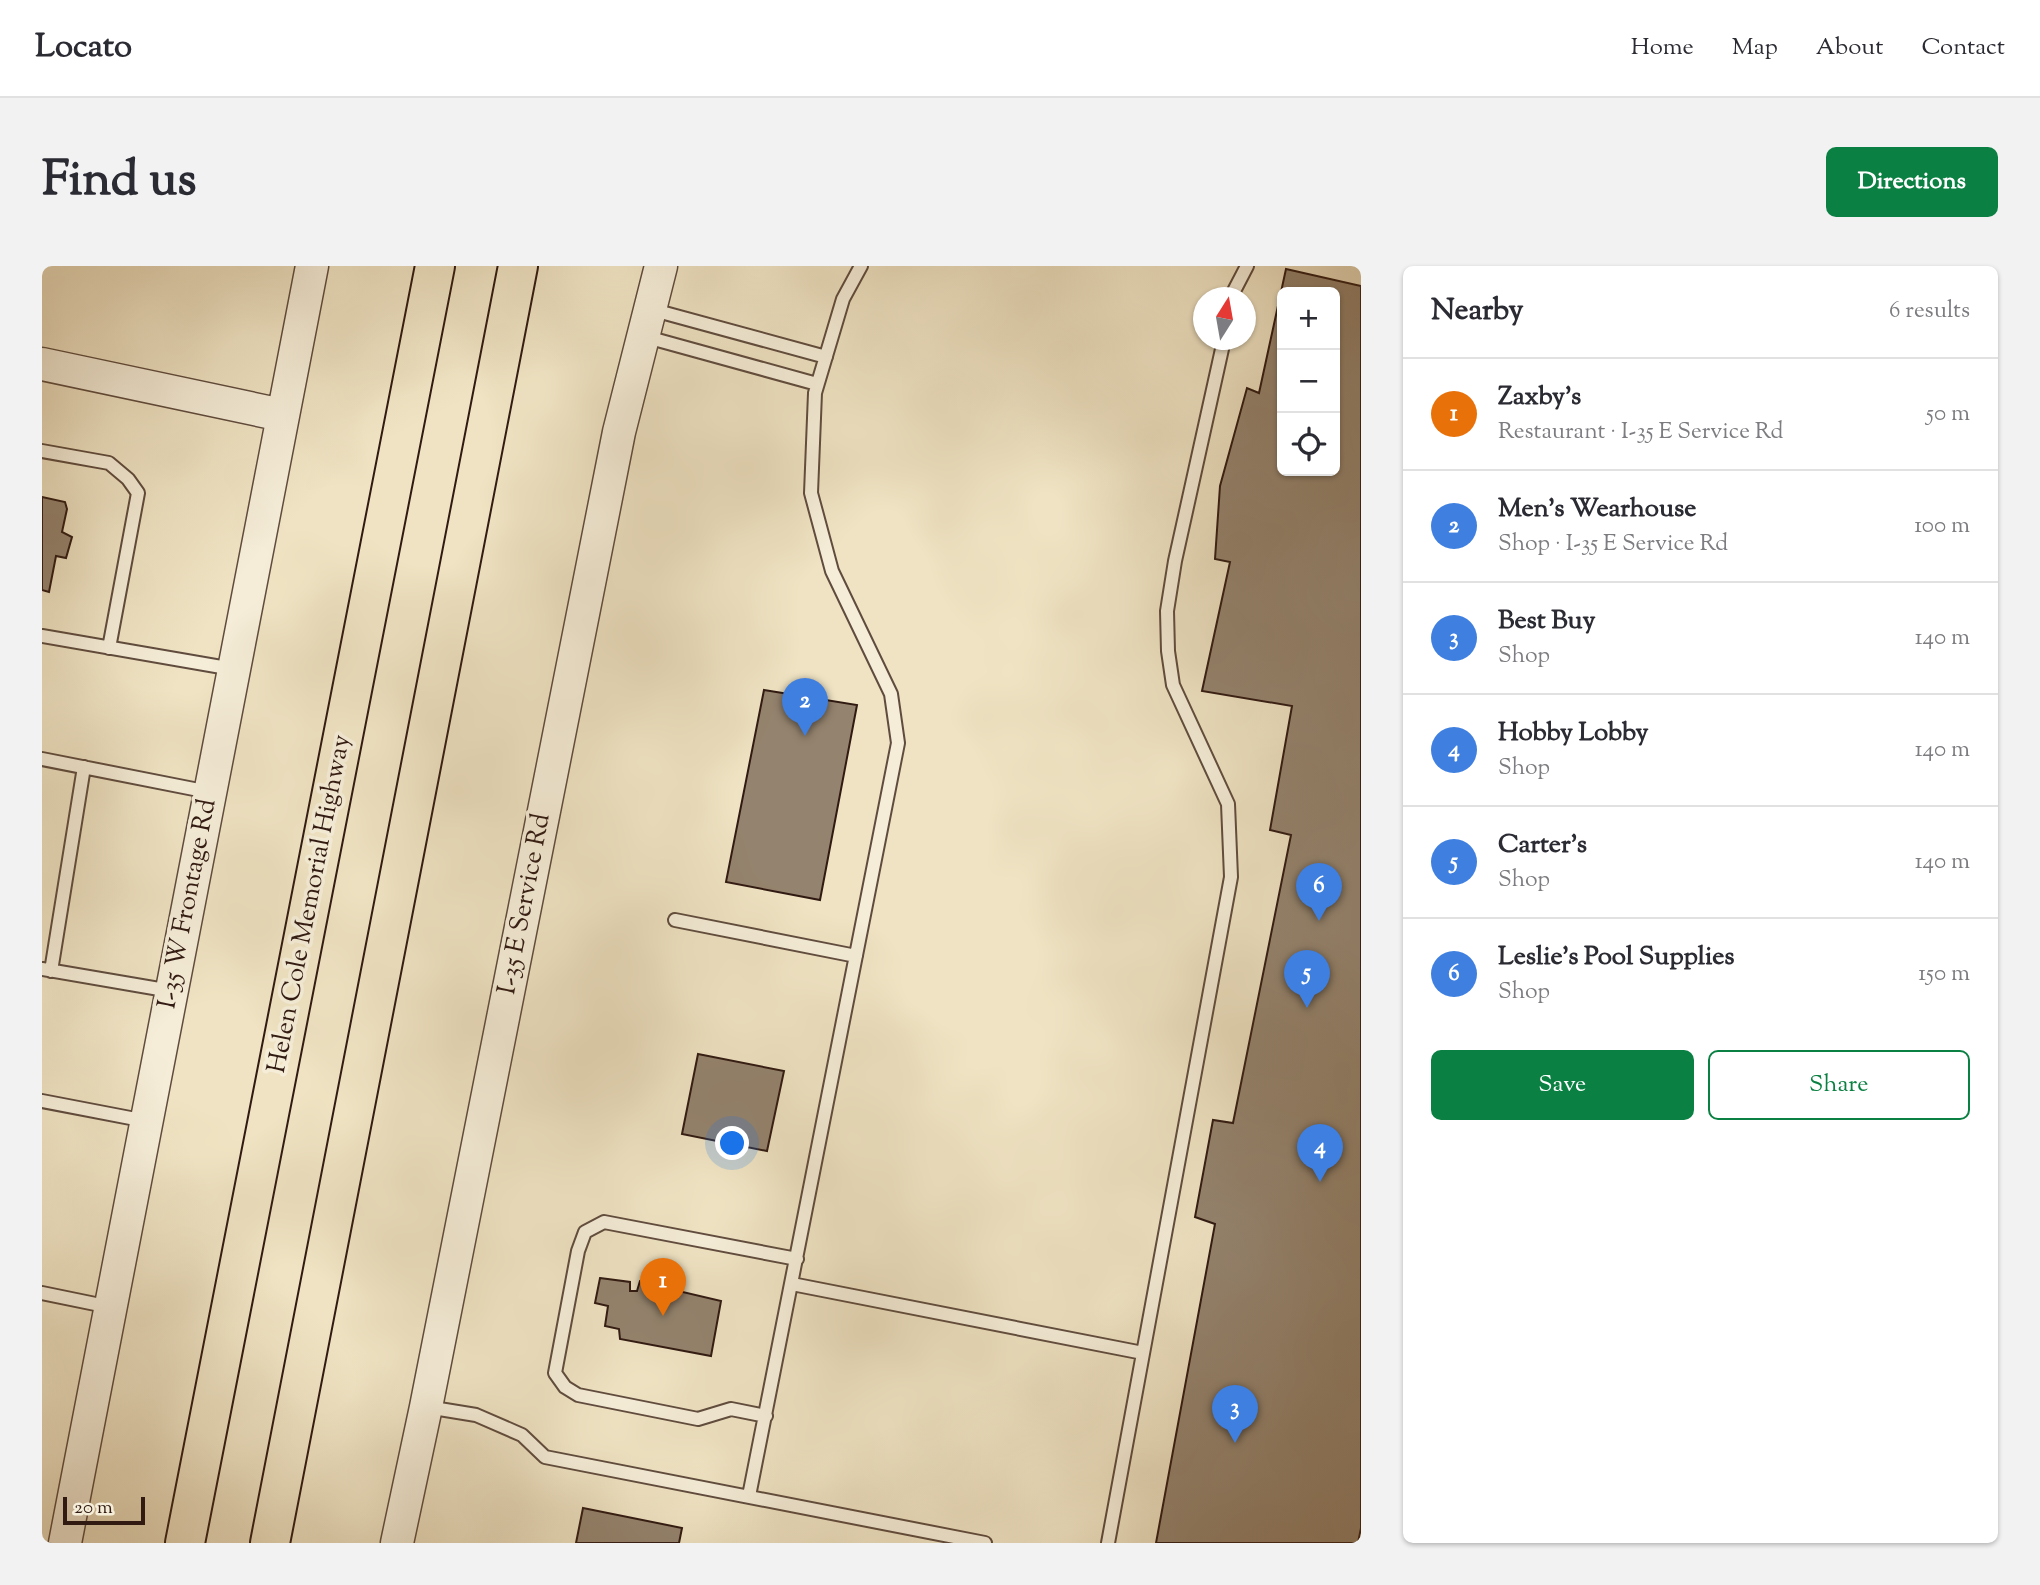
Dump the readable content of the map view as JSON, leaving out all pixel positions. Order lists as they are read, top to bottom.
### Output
{
  "streets": {
    "highway": ["Helen Cole Memorial Highway"],
    "street": ["I-35 W Frontage Rd", "I-35 E Service Rd"]
  },
  "scale_bar": "20 m",
  "north": "top",
  "page": {
    "header": "Locato",
    "nav": [
      "Home",
      "Map",
      "About",
      "Contact"
    ],
    "title": "Find us",
    "buttons": [
      "Directions",
      ["Save", "Share"]
    ],
    "heading": ["Nearby", "6 results"],
    "map_buttons": ["+", "−"],
    "list": [
      {
        "mark": "1",
        "name": "Zaxby's",
        "note": "Restaurant · I-35 E Service Rd",
        "value": "50 m"
      },
      {
        "mark": "2",
        "name": "Men's Wearhouse",
        "note": "Shop · I-35 E Service Rd",
        "value": "100 m"
      },
      {
        "mark": "3",
        "name": "Best Buy",
        "note": "Shop",
        "value": "140 m"
      },
      {
        "mark": "4",
        "name": "Hobby Lobby",
        "note": "Shop",
        "value": "140 m"
      },
      {
        "mark": "5",
        "name": "Carter's",
        "note": "Shop",
        "value": "140 m"
      },
      {
        "mark": "6",
        "name": "Leslie's Pool Supplies",
        "note": "Shop",
        "value": "150 m"
      }
    ],
    "pins": [
      "2",
      "6",
      "5",
      "4",
      "1",
      "3"
    ],
    "scale": "20 m"
  }
}
